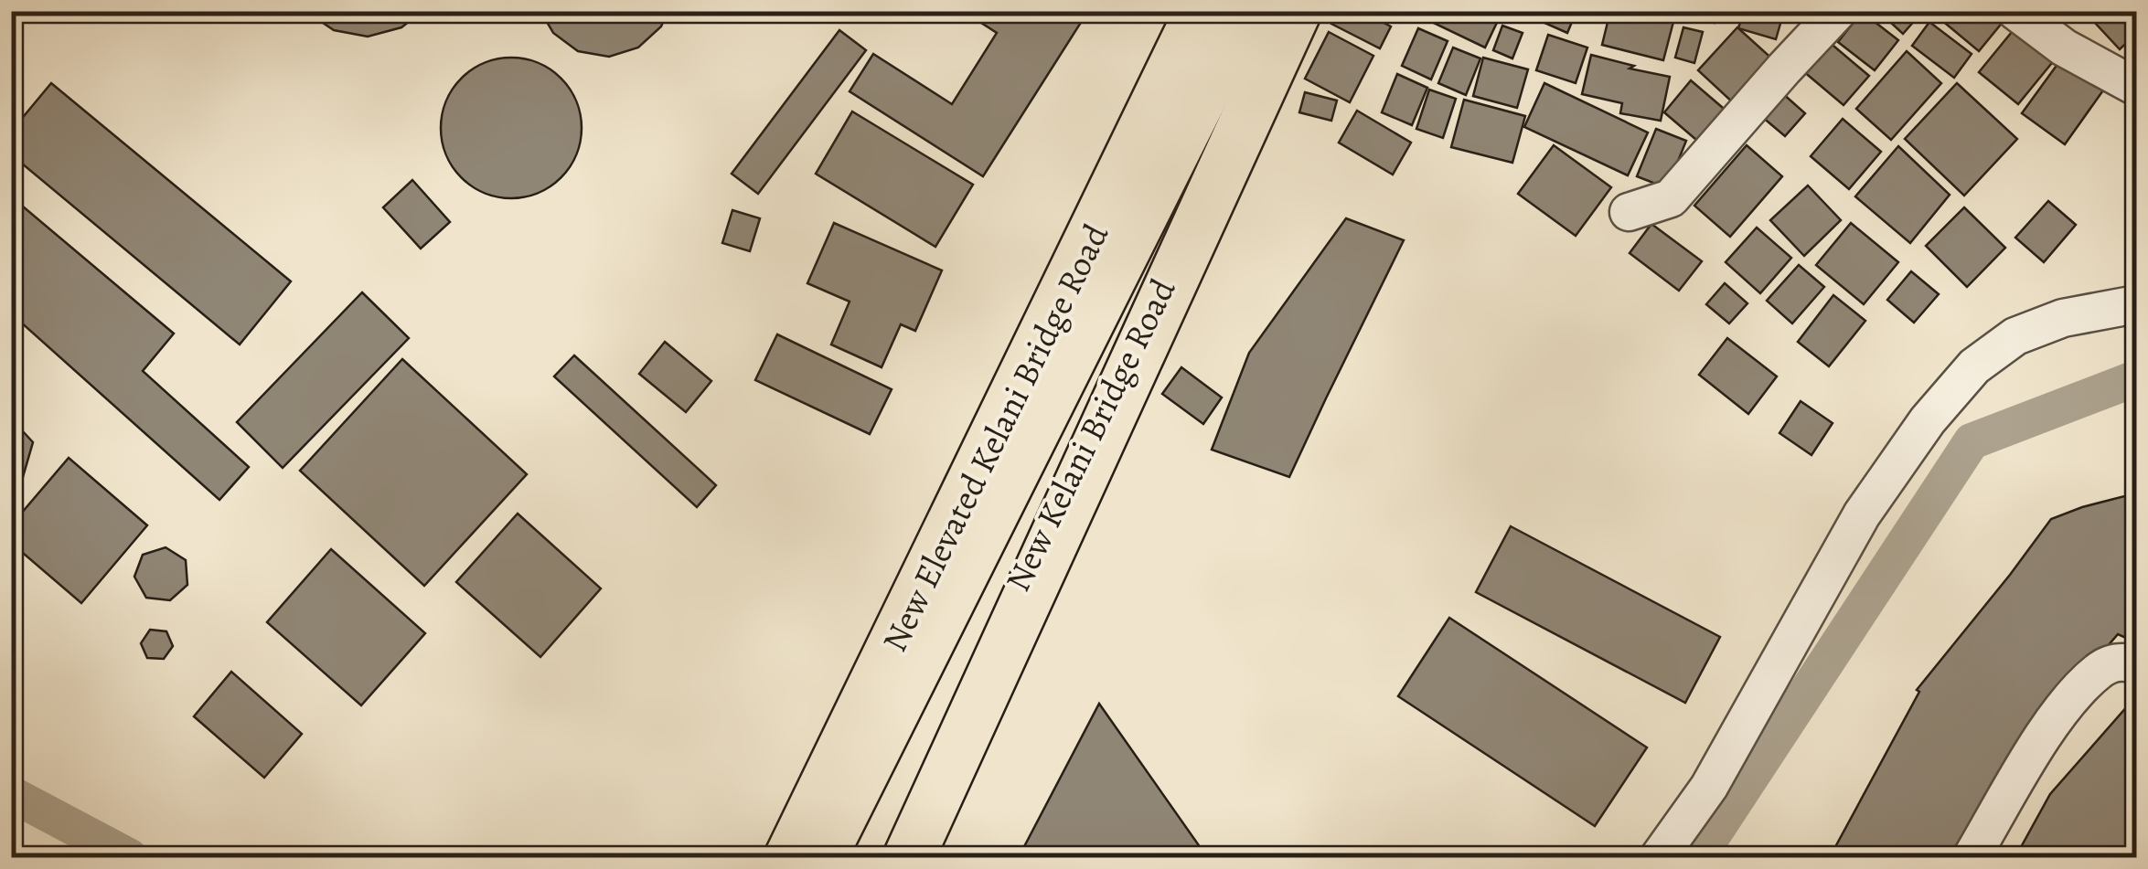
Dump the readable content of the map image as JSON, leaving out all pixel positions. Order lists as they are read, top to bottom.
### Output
{
  "streets": {
    "main road": ["New Kelani Bridge Road", "New Elevated Kelani Bridge Road"]
  },
  "crossings": [
    ["New Kelani Bridge Road", "New Elevated Kelani Bridge Road"]
  ]
}
